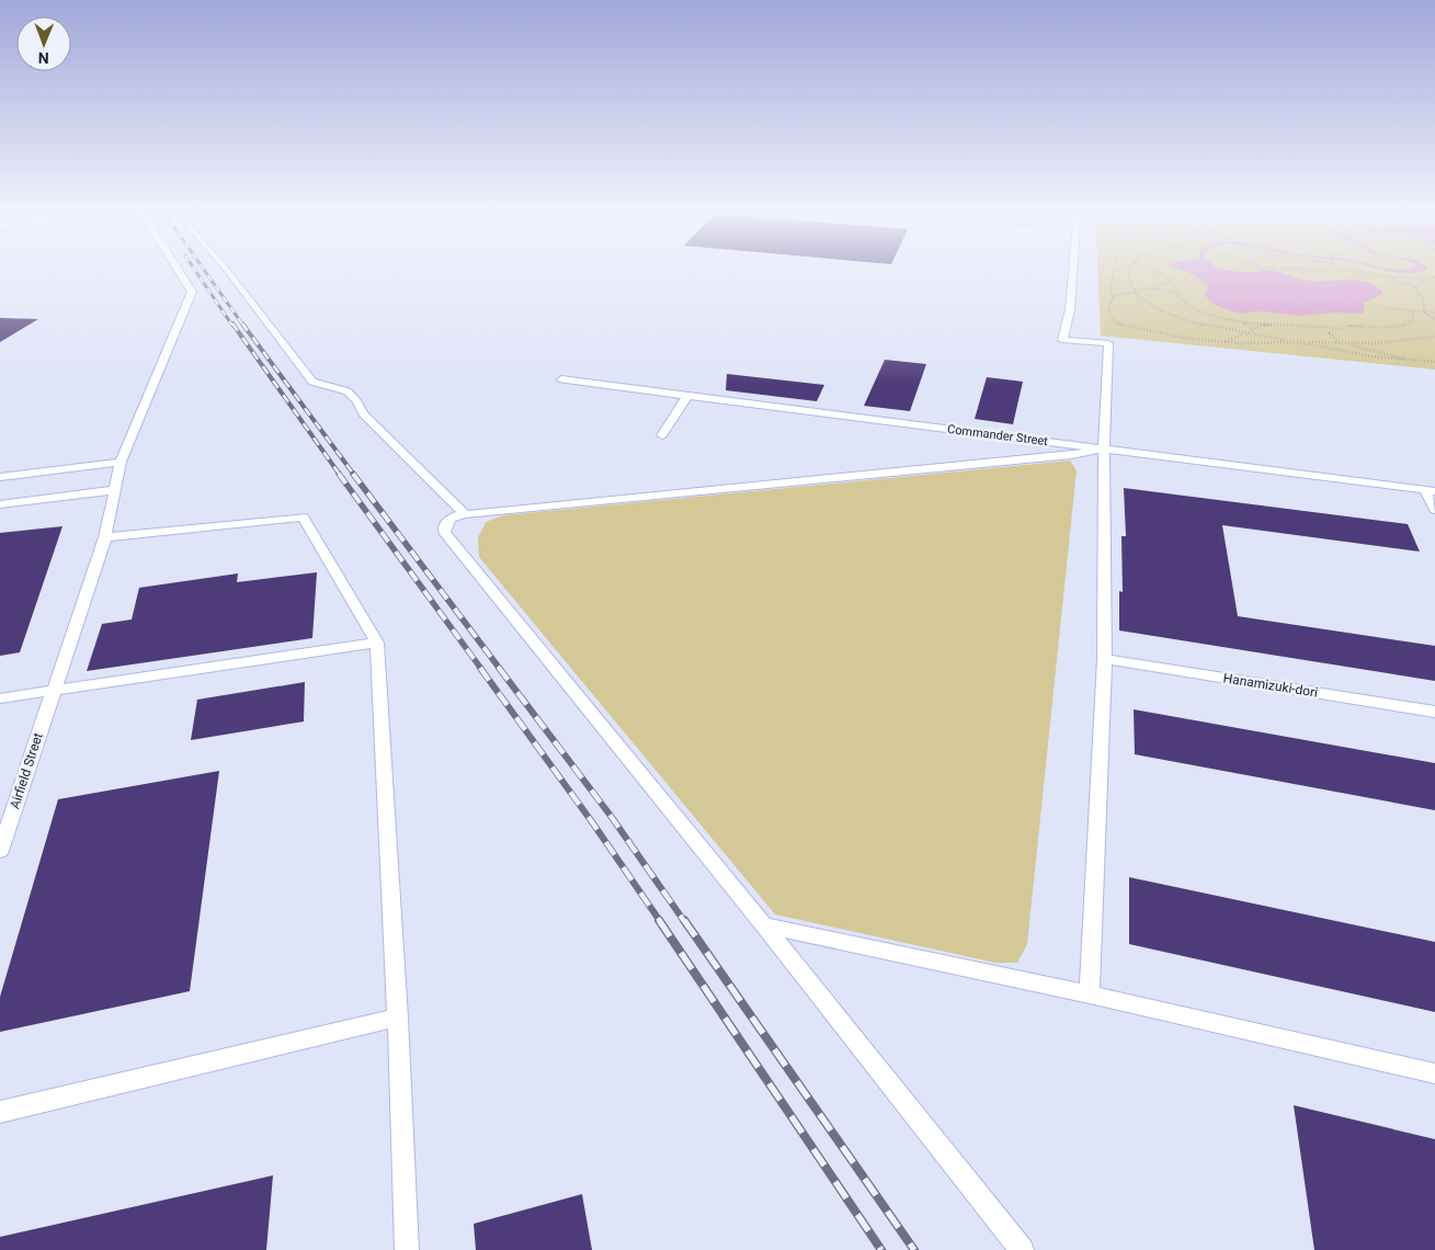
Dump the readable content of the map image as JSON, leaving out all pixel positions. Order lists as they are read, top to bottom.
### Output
{
  "streets": {
    "lane": ["Commander Street", "Hanamizuki-dori", "Airfield Street"]
  },
  "north": "bottom"
}
